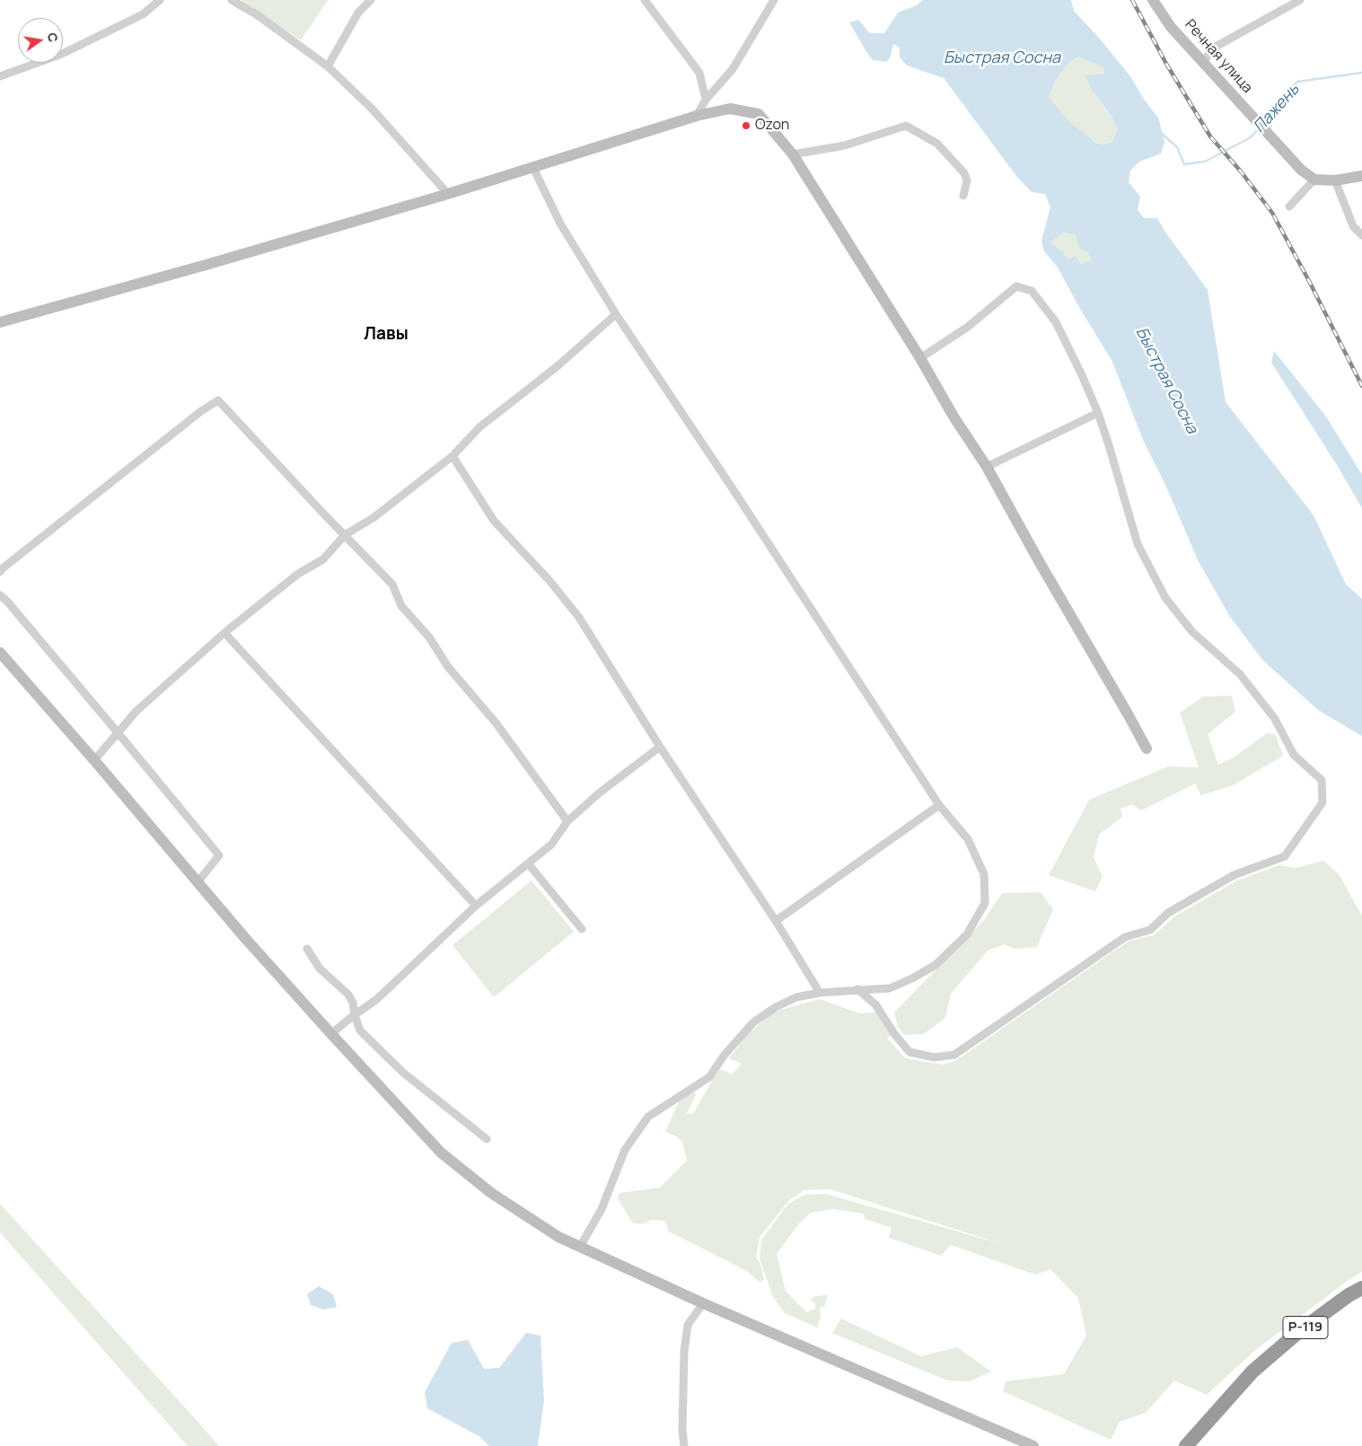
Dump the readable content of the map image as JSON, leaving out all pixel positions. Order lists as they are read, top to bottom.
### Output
{
  "streets": {
    "highway": ["Р-119"],
    "street": ["Речная улица"]
  },
  "districts": ["Лавы"],
  "water": ["Быстрая Сосна", "Пажень"],
  "places": ["Ozon"],
  "north": "right"
}
